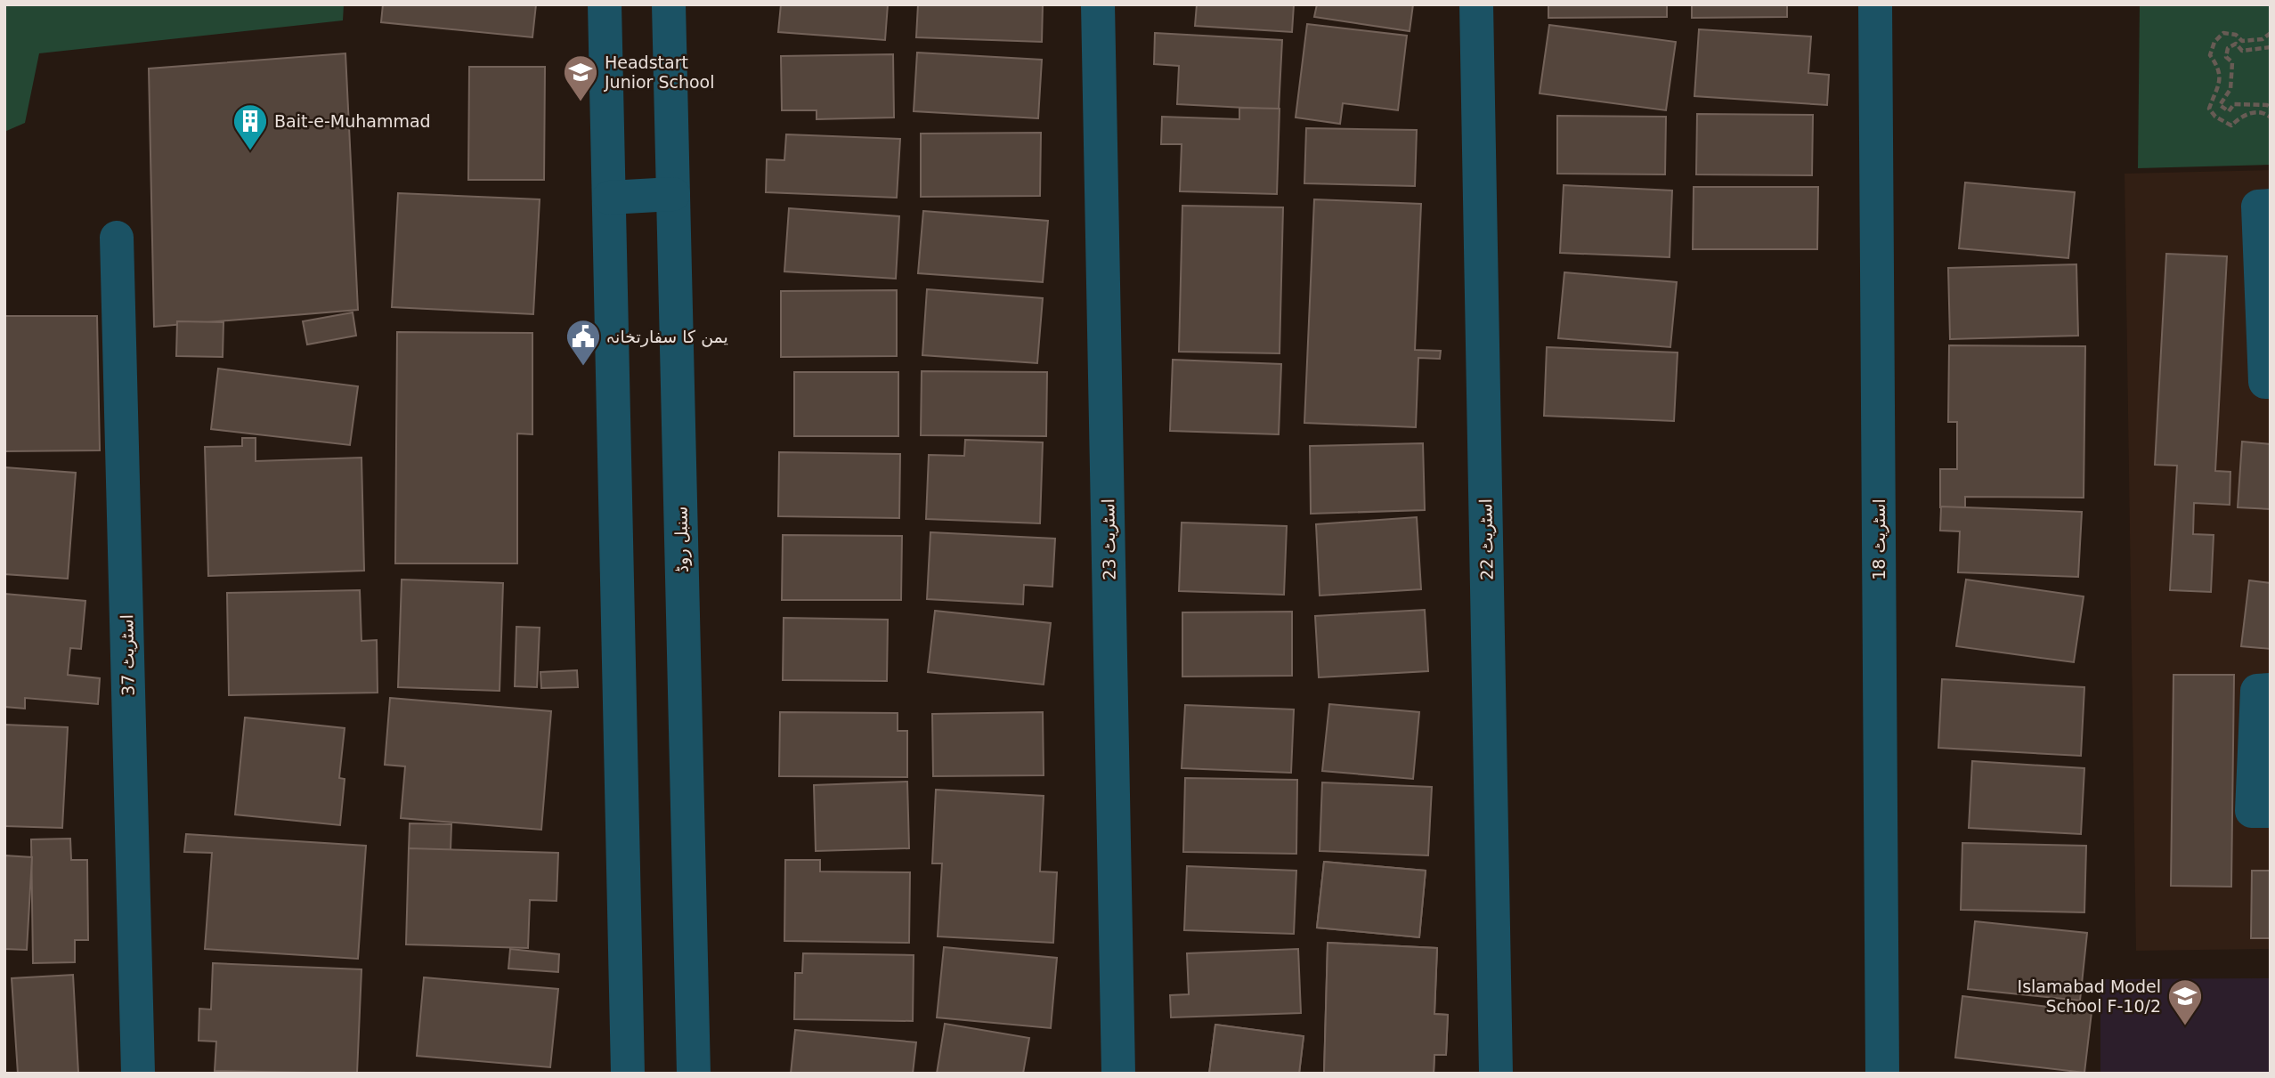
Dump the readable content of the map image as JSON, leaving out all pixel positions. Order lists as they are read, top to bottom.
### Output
{
  "streets": {
    "street": [
      "سنبل روڈ",
      "اسٹریٹ 23",
      "اسٹریٹ 22",
      "اسٹریٹ 18",
      "اسٹریٹ 37"
    ]
  },
  "places": {
    "school or university": ["Headstart Junior School", "Islamabad Model School F-10/2"],
    "building": ["Bait-e-Muhammad"],
    "public building": ["یمن کا سفارتخانہ"]
  }
}
